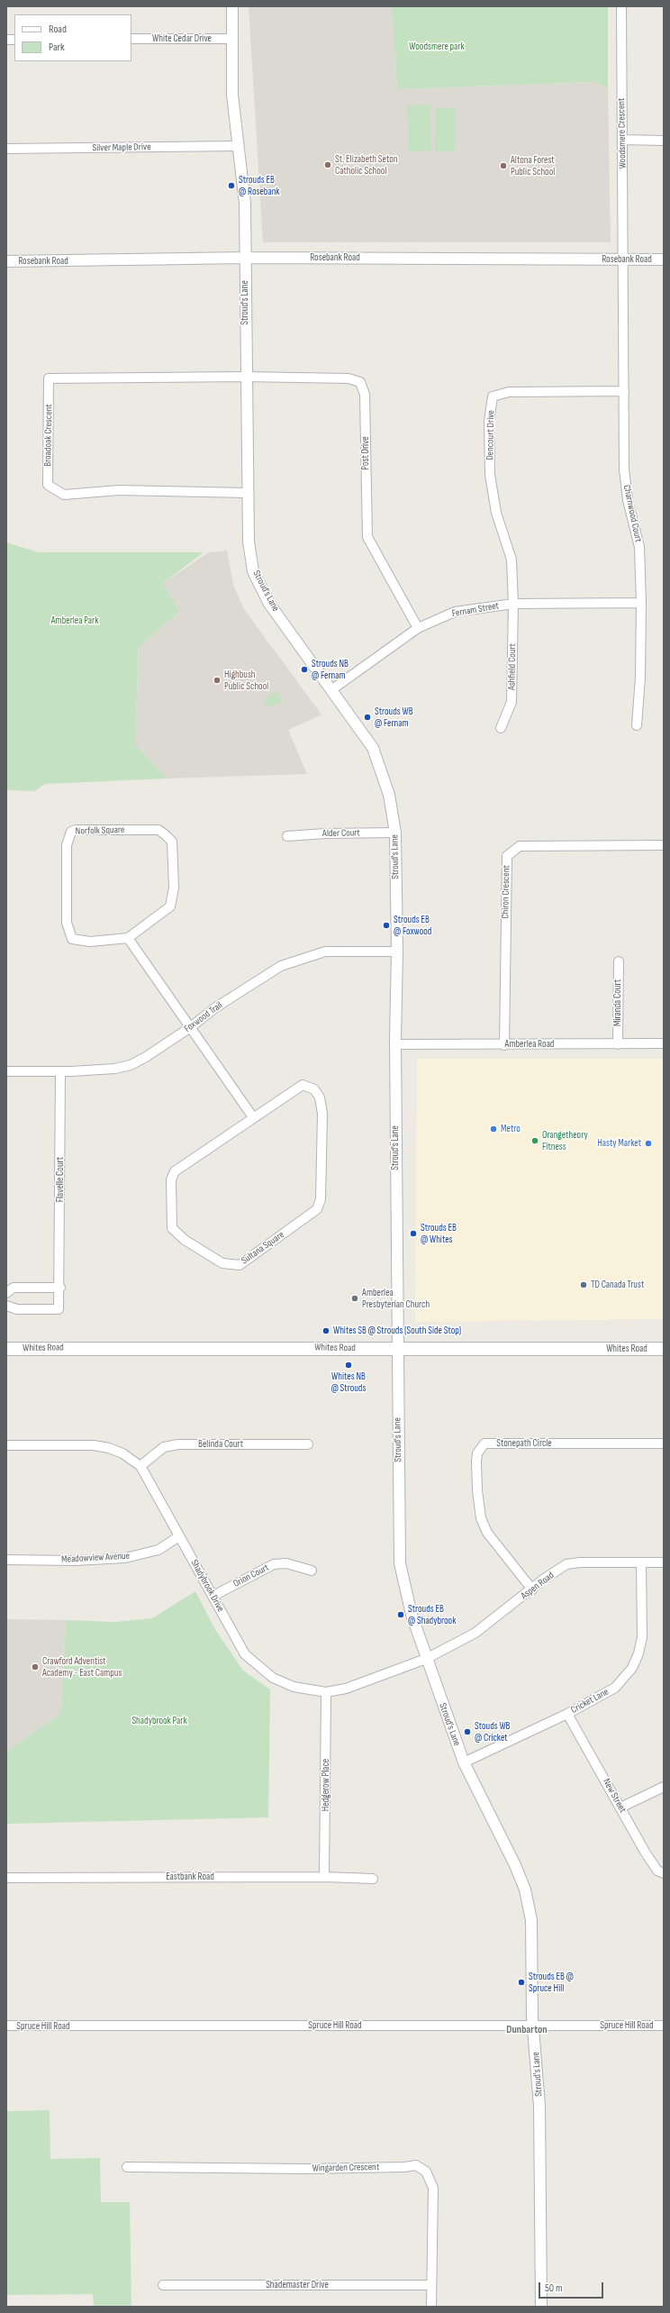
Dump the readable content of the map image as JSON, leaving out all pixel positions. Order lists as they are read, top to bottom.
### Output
{
  "streets": {
    "main road": ["Whites Road"],
    "street": [
      "White Cedar Drive",
      "Woodsmere Crescent",
      "Silver Maple Drive",
      "Rosebank Road",
      "Stroud's Lane",
      "Broadoak Crescent",
      "Dencourt Drive",
      "Post Drive",
      "Charnwood Court",
      "Fernam Street",
      "Ashfield Court",
      "Norfolk Square",
      "Alder Court",
      "Chiron Crescent",
      "Miranda Court",
      "Foxwood Trail",
      "Amberlea Road",
      "Flavelle Court",
      "Sultana Square",
      "Stonepath Circle",
      "Belinda Court",
      "Meadowview Avenue",
      "Orion Court",
      "Shadybrook Drive",
      "Aspen Road",
      "Cricket Lane",
      "Hedgerow Place",
      "New Street",
      "Eastbank Road",
      "Spruce Hill Road",
      "Wingarden Crescent",
      "Shademaster Drive"
    ]
  },
  "crossings": [
    ["White Cedar Drive", "Stroud's Lane"],
    ["Woodsmere Crescent", "Rosebank Road"],
    ["Woodsmere Crescent", "Charnwood Court"],
    ["Silver Maple Drive", "Stroud's Lane"],
    ["Rosebank Road", "Stroud's Lane"],
    ["Rosebank Road", "Charnwood Court"],
    ["Stroud's Lane", "Broadoak Crescent"],
    ["Stroud's Lane", "Post Drive"],
    ["Stroud's Lane", "Fernam Street"],
    ["Stroud's Lane", "Alder Court"],
    ["Stroud's Lane", "Foxwood Trail"],
    ["Stroud's Lane", "Amberlea Road"],
    ["Stroud's Lane", "Whites Road"],
    ["Stroud's Lane", "Shadybrook Drive"],
    ["Stroud's Lane", "Aspen Road"],
    ["Stroud's Lane", "Cricket Lane"],
    ["Stroud's Lane", "Spruce Hill Road"],
    ["Broadoak Crescent", "Post Drive"],
    ["Dencourt Drive", "Charnwood Court"],
    ["Dencourt Drive", "Fernam Street"],
    ["Dencourt Drive", "Ashfield Court"],
    ["Post Drive", "Fernam Street"],
    ["Charnwood Court", "Fernam Street"],
    ["Fernam Street", "Ashfield Court"],
    ["Chiron Crescent", "Amberlea Road"],
    ["Miranda Court", "Amberlea Road"],
    ["Foxwood Trail", "Flavelle Court"],
    ["Stonepath Circle", "Aspen Road"],
    ["Belinda Court", "Shadybrook Drive"],
    ["Meadowview Avenue", "Shadybrook Drive"],
    ["Orion Court", "Shadybrook Drive"],
    ["Shadybrook Drive", "Aspen Road"],
    ["Shadybrook Drive", "Hedgerow Place"],
    ["Aspen Road", "Cricket Lane"],
    ["Cricket Lane", "New Street"],
    ["Hedgerow Place", "Eastbank Road"],
    ["Wingarden Crescent", "Shademaster Drive"]
  ],
  "districts": ["Dunbarton"],
  "parks": ["Woodsmere park", "Amberlea Park", "Shadybrook Park"],
  "places": [
    "St. Elizabeth Seton Catholic School",
    "Altona Forest Public School",
    "Strouds EB @ Rosebank",
    "Strouds NB @ Fernam",
    "Highbush Public School",
    "Strouds WB @ Fernam",
    "Strouds EB @ Foxwood",
    "Metro",
    "Orangetheory Fitness",
    "Hasty Market",
    "Strouds EB @ Whites",
    "TD Canada Trust",
    "Amberlea Presbyterian Church",
    "Whites SB @ Strouds (South Side Stop)",
    "Whites NB @ Strouds",
    "Strouds EB @ Shadybrook",
    "Crawford Adventist Academy - East Campus",
    "Stouds WB @ Cricket",
    "Strouds EB @ Spruce Hill"
  ],
  "legend": ["Road", "Park"],
  "scale_bar": "50 m"
}
